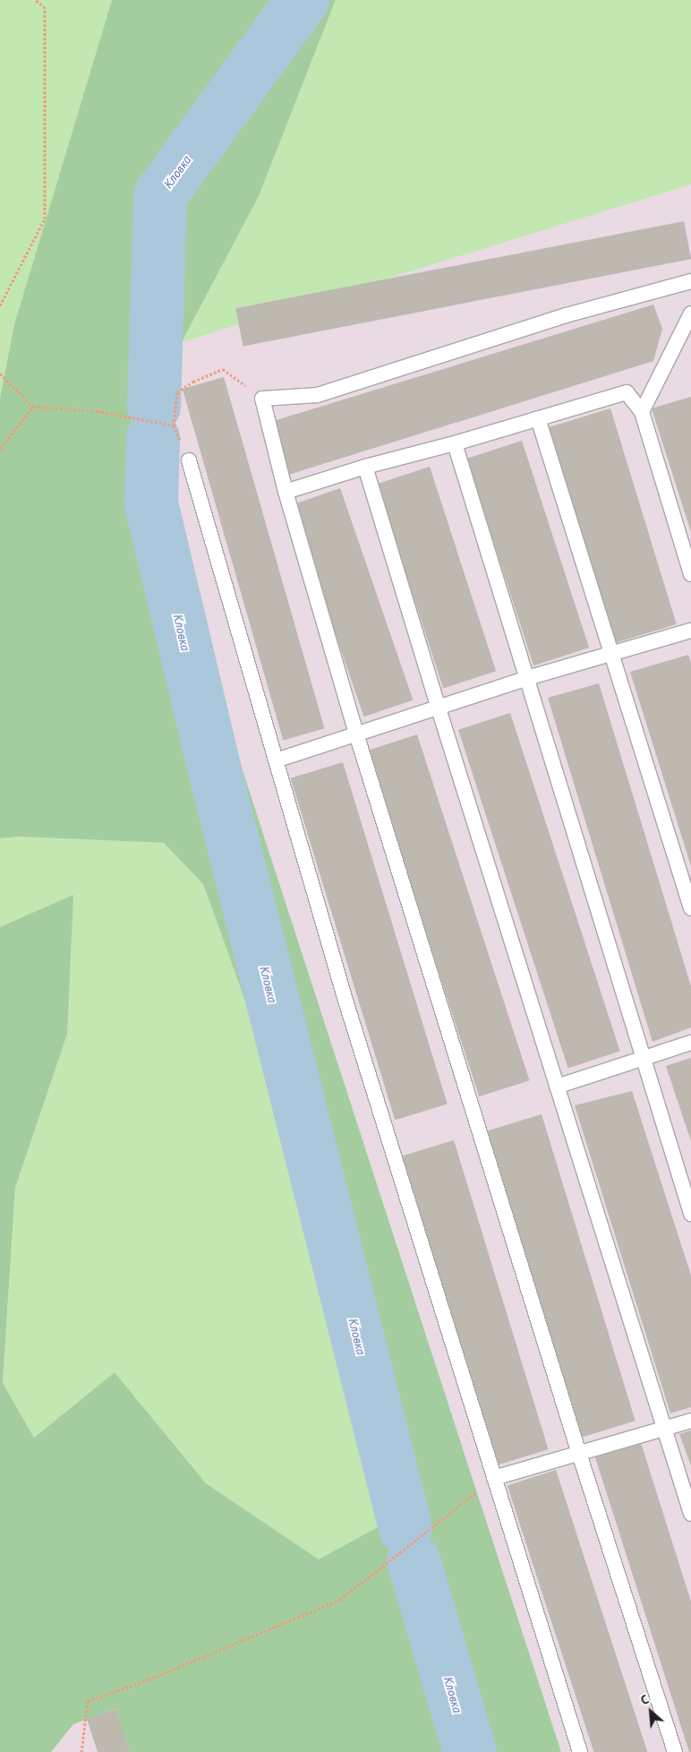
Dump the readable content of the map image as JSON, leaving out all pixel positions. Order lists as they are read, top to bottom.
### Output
{
  "water": ["Кловка"],
  "north": "top left"
}
